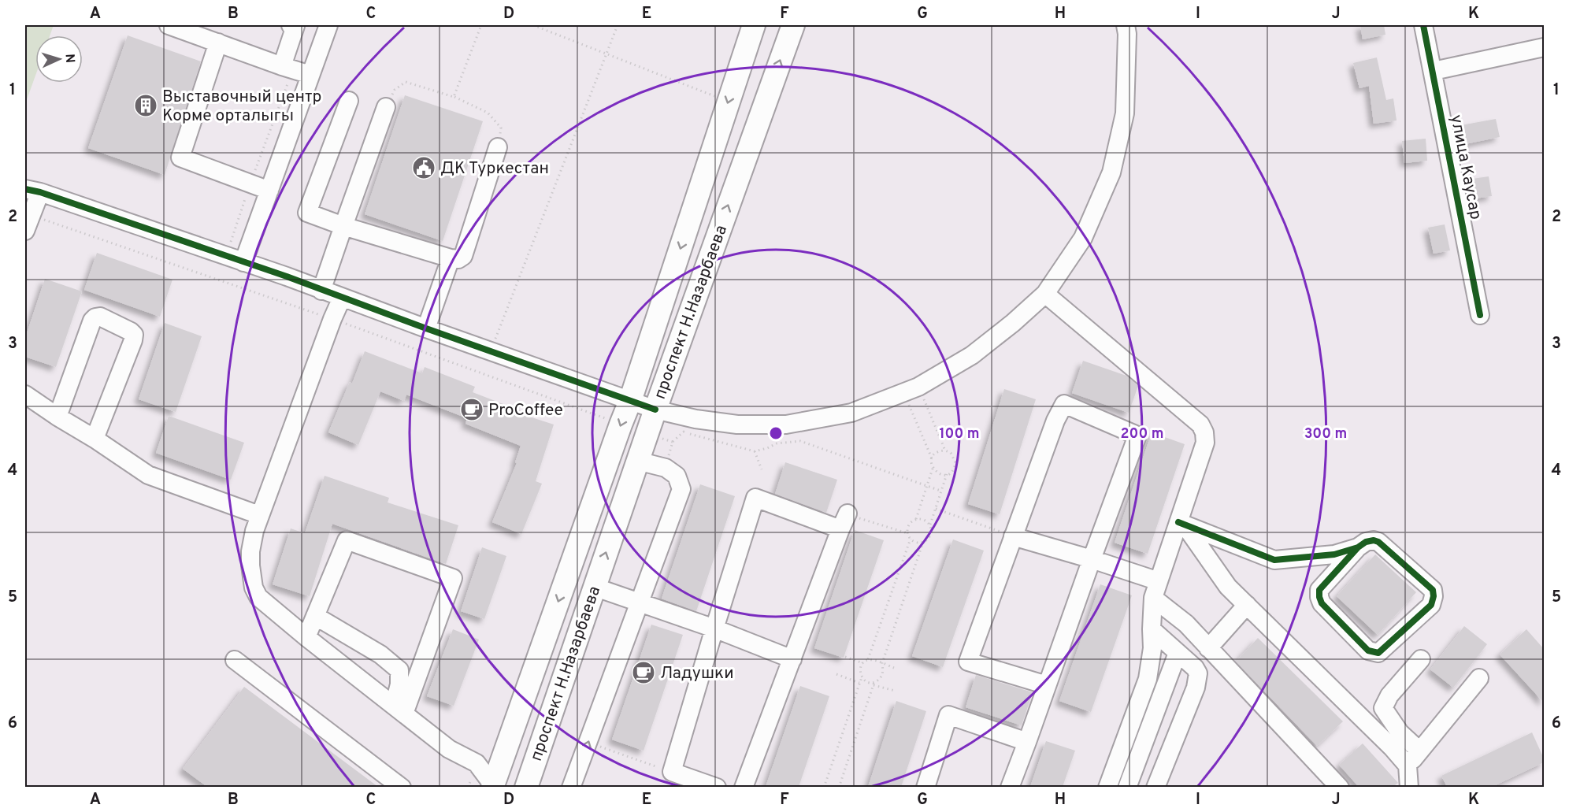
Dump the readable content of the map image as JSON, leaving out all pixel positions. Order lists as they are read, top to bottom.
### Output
{
  "streets": {
    "main road": ["проспект Н.Назарбаева"],
    "street": ["улица Каусар"]
  },
  "places": {
    "building": ["Выставочный центр Корме орталыгы"],
    "public building": ["ДК Туркестан"],
    "cafe": ["ProCoffee", "Ладушки"]
  },
  "north": "right",
  "grid": {
    "columns": [
      "A",
      "B",
      "C",
      "D",
      "E",
      "F",
      "G",
      "H",
      "I",
      "J",
      "K"
    ],
    "rows": [
      "1",
      "2",
      "3",
      "4",
      "5",
      "6"
    ]
  },
  "rings": ["100 m", "200 m", "300 m"]
}
